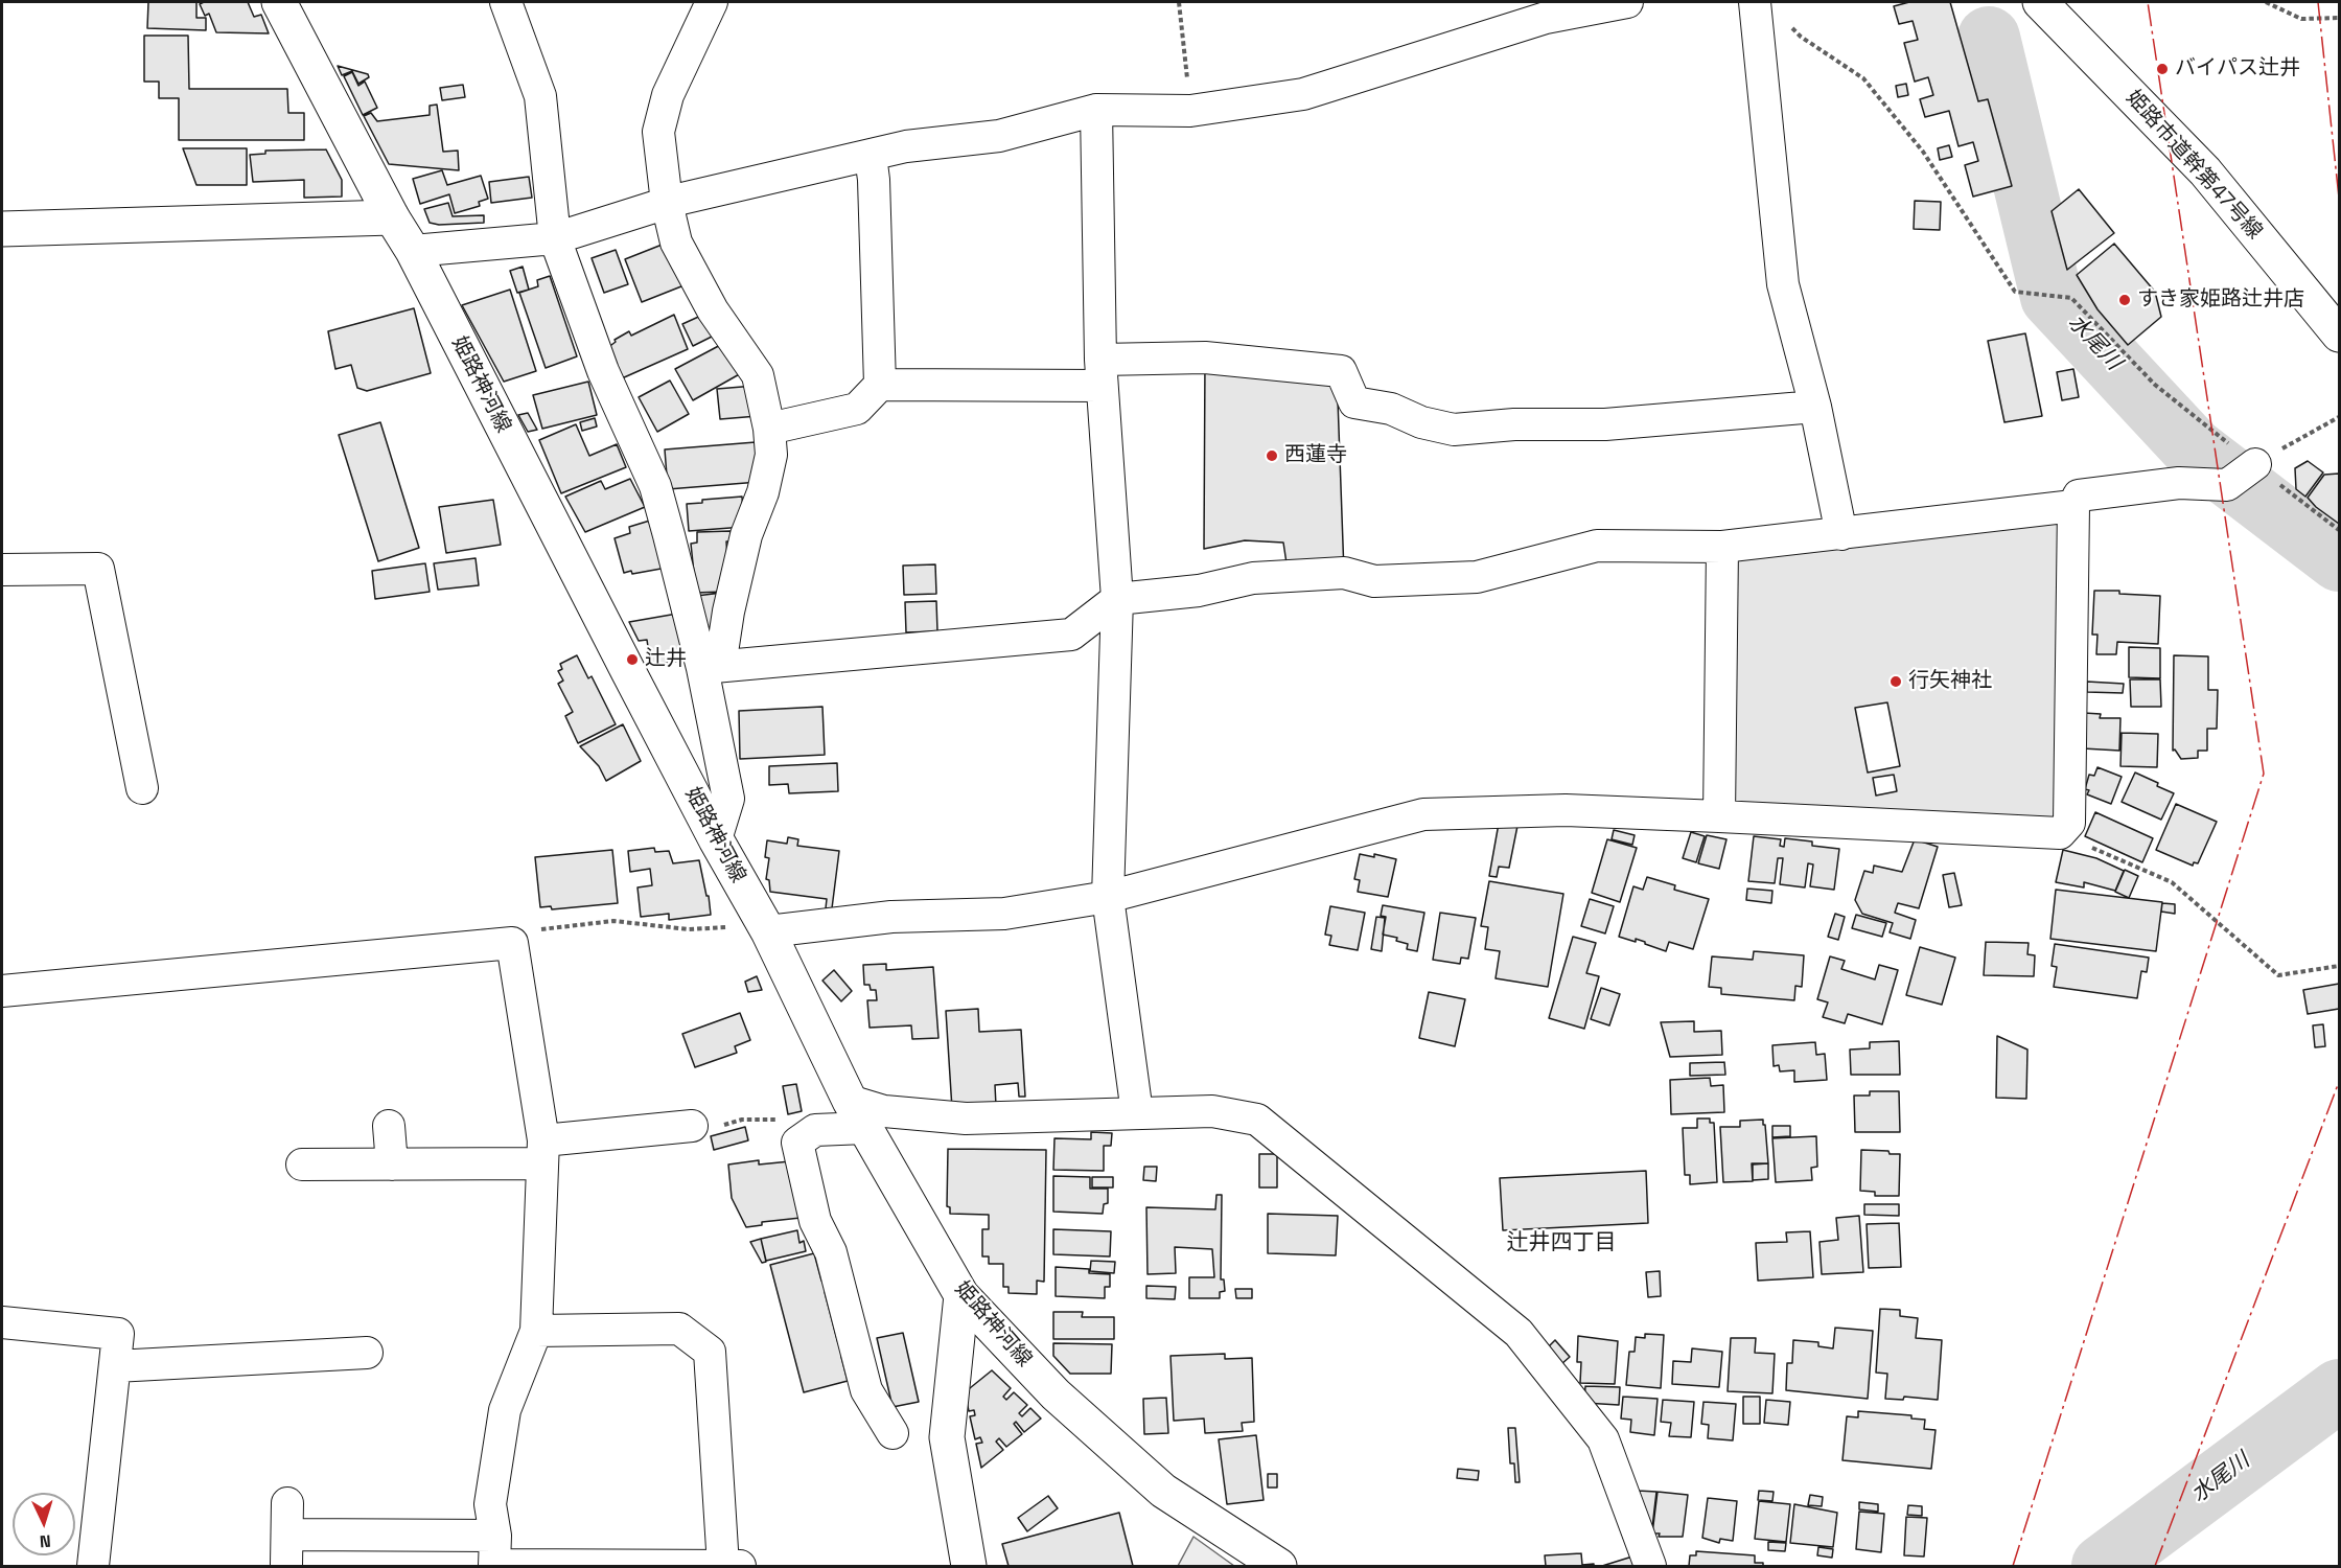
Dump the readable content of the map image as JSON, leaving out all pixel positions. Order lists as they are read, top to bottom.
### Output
{
  "streets": {
    "main road": ["姫路市道幹第47号線", "姫路神河線"]
  },
  "districts": ["辻井四丁目"],
  "water": ["水尾川"],
  "places": [
    "バイパス辻井",
    "すき家姫路辻井店",
    "西蓮寺",
    "辻井",
    "行矢神社"
  ],
  "north": "bottom"
}
